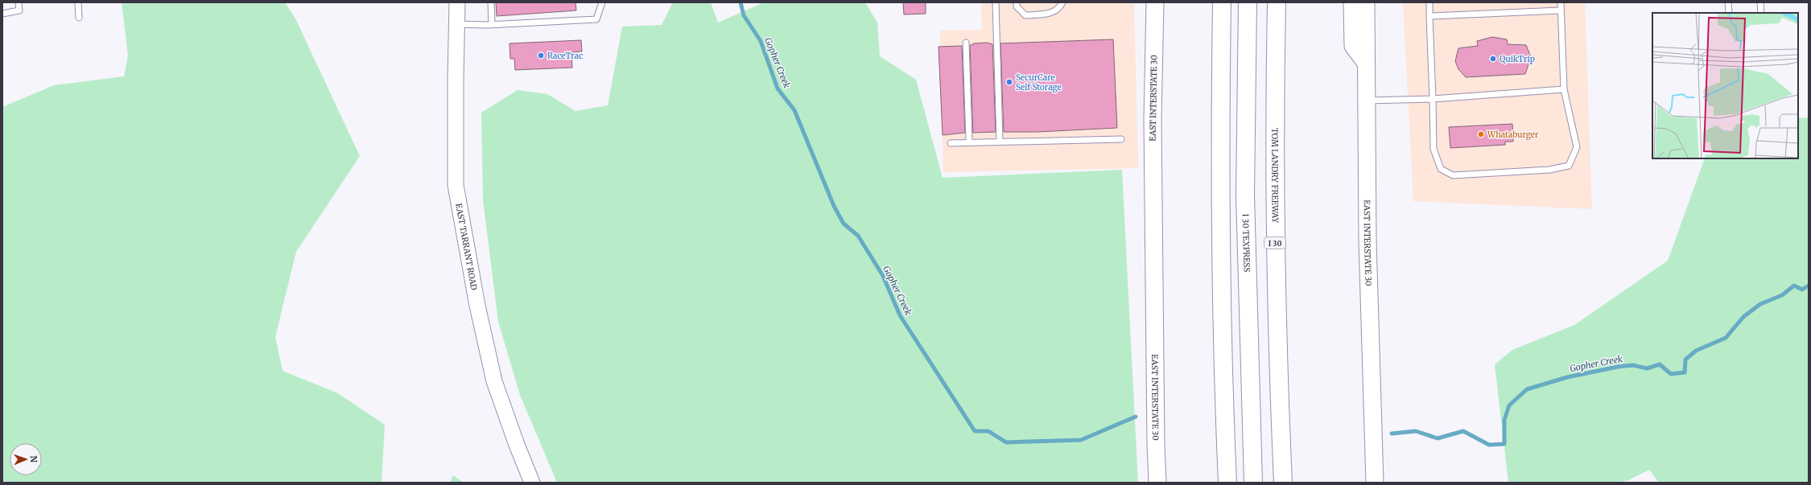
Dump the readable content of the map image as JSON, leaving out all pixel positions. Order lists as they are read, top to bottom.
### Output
{
  "streets": {
    "highway": ["TOM LANDRY FREEWAY", "I 30 TEXPRESS", "I 30"],
    "main road": ["EAST INTERSTATE 30"],
    "street": ["EAST TARRANT ROAD"]
  },
  "water": ["Gopher Creek"],
  "places": [
    "RaceTrac",
    "QuikTrip",
    "SecurCare Self Storage",
    "Whataburger"
  ],
  "north": "right"
}
